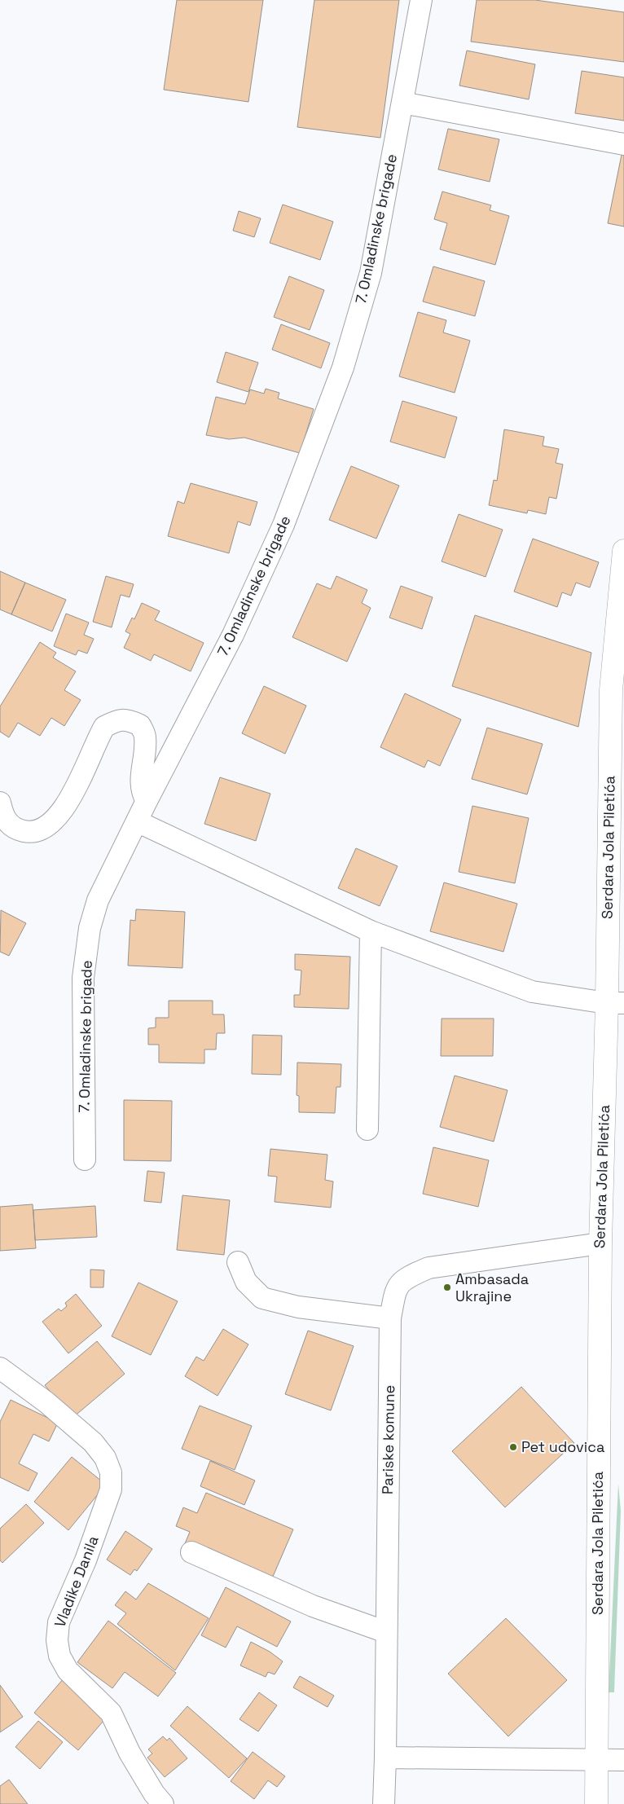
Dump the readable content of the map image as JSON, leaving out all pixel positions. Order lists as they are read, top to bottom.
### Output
{
  "streets": {
    "main road": ["Serdara Jola Piletića"],
    "street": ["7. Omladinske brigade", "Pariske komune", "Vladike Danila"]
  },
  "crossings": [
    ["Serdara Jola Piletića", "Pariske komune"]
  ],
  "places": ["Ambasada Ukrajine", "Pet udovica"]
}
